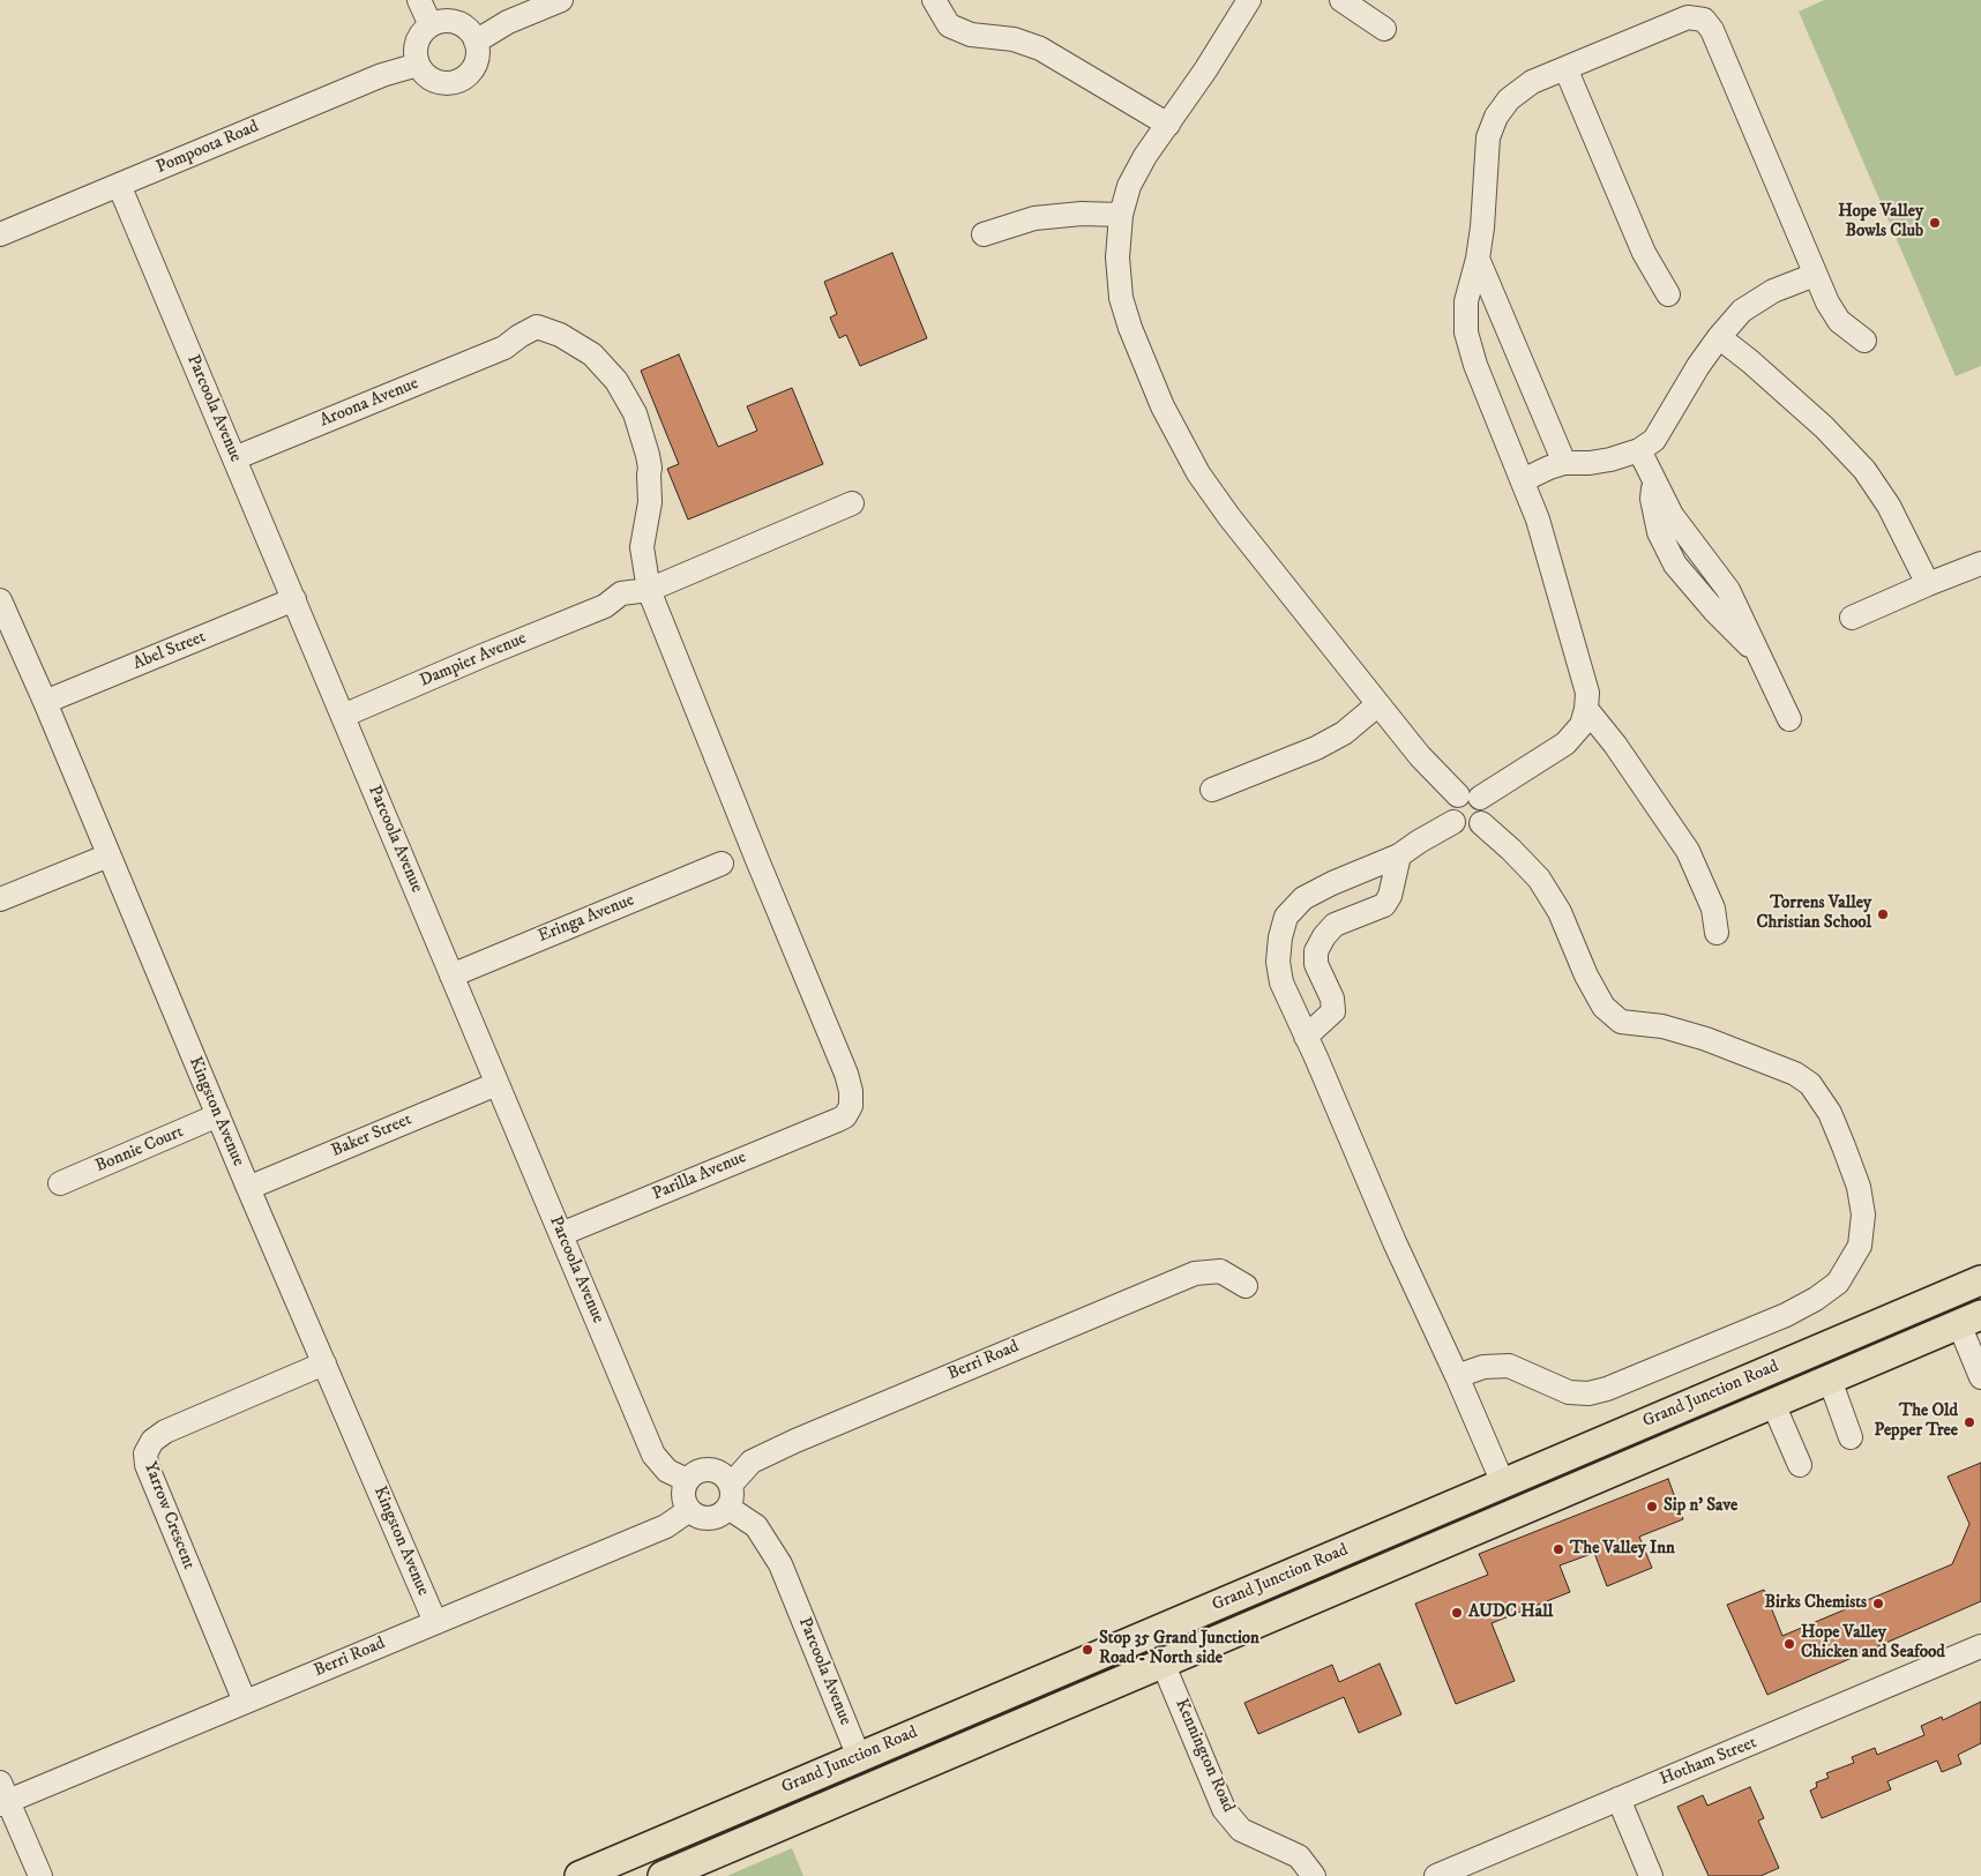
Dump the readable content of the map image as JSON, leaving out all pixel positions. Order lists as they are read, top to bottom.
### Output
{
  "streets": {
    "main road": ["Grand Junction Road"],
    "street": [
      "Pompoota Road",
      "Aroona Avenue",
      "Parcoola Avenue",
      "Abel Street",
      "Dampier Avenue",
      "Eringa Avenue",
      "Kingston Avenue",
      "Baker Street",
      "Bonnie Court",
      "Parilla Avenue",
      "Berri Road",
      "Yarrow Crescent",
      "Kennington Road",
      "Hotham Street"
    ]
  },
  "crossings": [
    ["Pompoota Road", "Parcoola Avenue"],
    ["Aroona Avenue", "Parcoola Avenue"],
    ["Aroona Avenue", "Dampier Avenue"],
    ["Aroona Avenue", "Parilla Avenue"],
    ["Parcoola Avenue", "Abel Street"],
    ["Parcoola Avenue", "Dampier Avenue"],
    ["Parcoola Avenue", "Eringa Avenue"],
    ["Parcoola Avenue", "Baker Street"],
    ["Parcoola Avenue", "Parilla Avenue"],
    ["Parcoola Avenue", "Berri Road"],
    ["Parcoola Avenue", "Grand Junction Road"],
    ["Abel Street", "Kingston Avenue"],
    ["Kingston Avenue", "Baker Street"],
    ["Kingston Avenue", "Bonnie Court"],
    ["Kingston Avenue", "Berri Road"],
    ["Kingston Avenue", "Yarrow Crescent"],
    ["Berri Road", "Yarrow Crescent"],
    ["Grand Junction Road", "Kennington Road"]
  ],
  "places": [
    "Hope Valley Bowls Club",
    "Torrens Valley Christian School",
    "The Old Pepper Tree",
    "Sip n' Save",
    "The Valley Inn",
    "Birks Chemists",
    "AUDC Hall",
    "Hope Valley Chicken and Seafood",
    "Stop 35 Grand Junction Road - North side"
  ]
}
